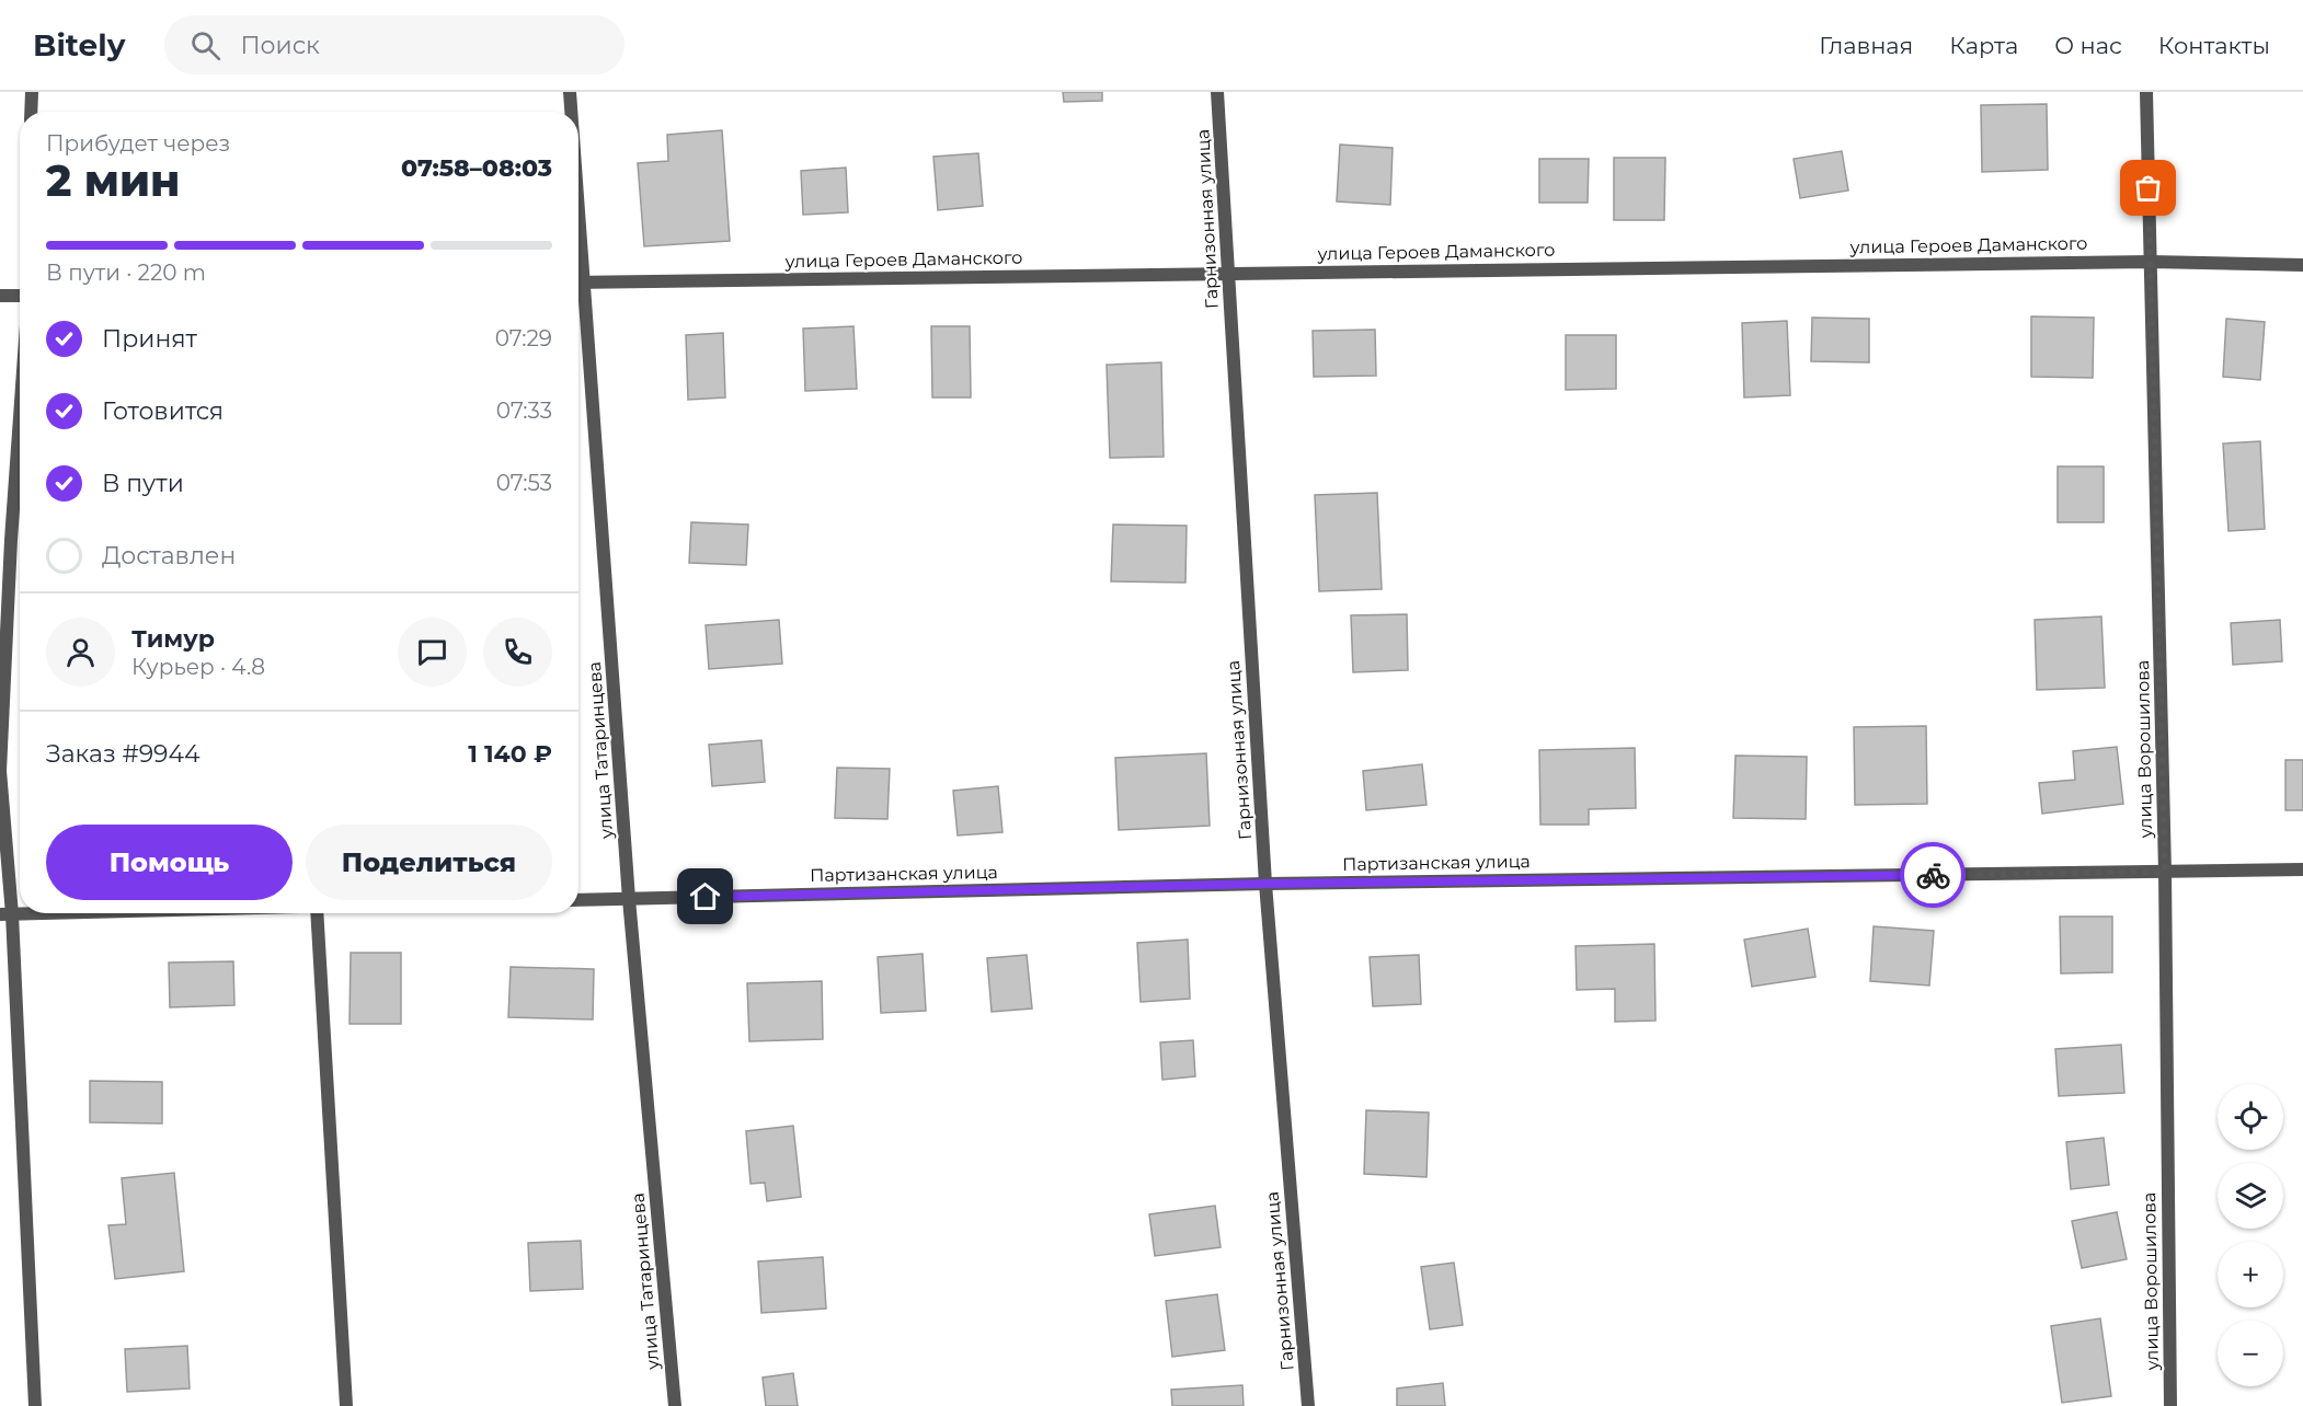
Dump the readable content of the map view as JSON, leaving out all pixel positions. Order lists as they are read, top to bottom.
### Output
{
  "streets": {
    "street": [
      "Гарнизонная улица",
      "улица Героев Даманского",
      "улица Ворошилова",
      "улица Татаринцева",
      "Партизанская улица"
    ]
  },
  "crossings": [
    ["Гарнизонная улица", "улица Героев Даманского"],
    ["Гарнизонная улица", "Партизанская улица"],
    ["улица Героев Даманского", "улица Ворошилова"],
    ["улица Героев Даманского", "улица Татаринцева"],
    ["улица Ворошилова", "Партизанская улица"],
    ["улица Татаринцева", "Партизанская улица"]
  ],
  "page": {
    "header": "Bitely",
    "search": "Поиск",
    "nav": [
      "Главная",
      "Карта",
      "О нас",
      "Контакты"
    ],
    "heading": ["2 мин", "Прибудет через", "07:58–08:03"],
    "panel": [
      "Тимур",
      "Курьер · 4.8",
      "Заказ #9944",
      "1 140 ₽"
    ],
    "bar": "В пути · 220 m",
    "list": [
      ["Принят", "07:29"],
      ["Готовится", "07:33"],
      ["В пути", "07:53"],
      "Доставлен"
    ],
    "buttons": ["Помощь", "Поделиться"],
    "map_buttons": ["+", "−"]
  }
}
